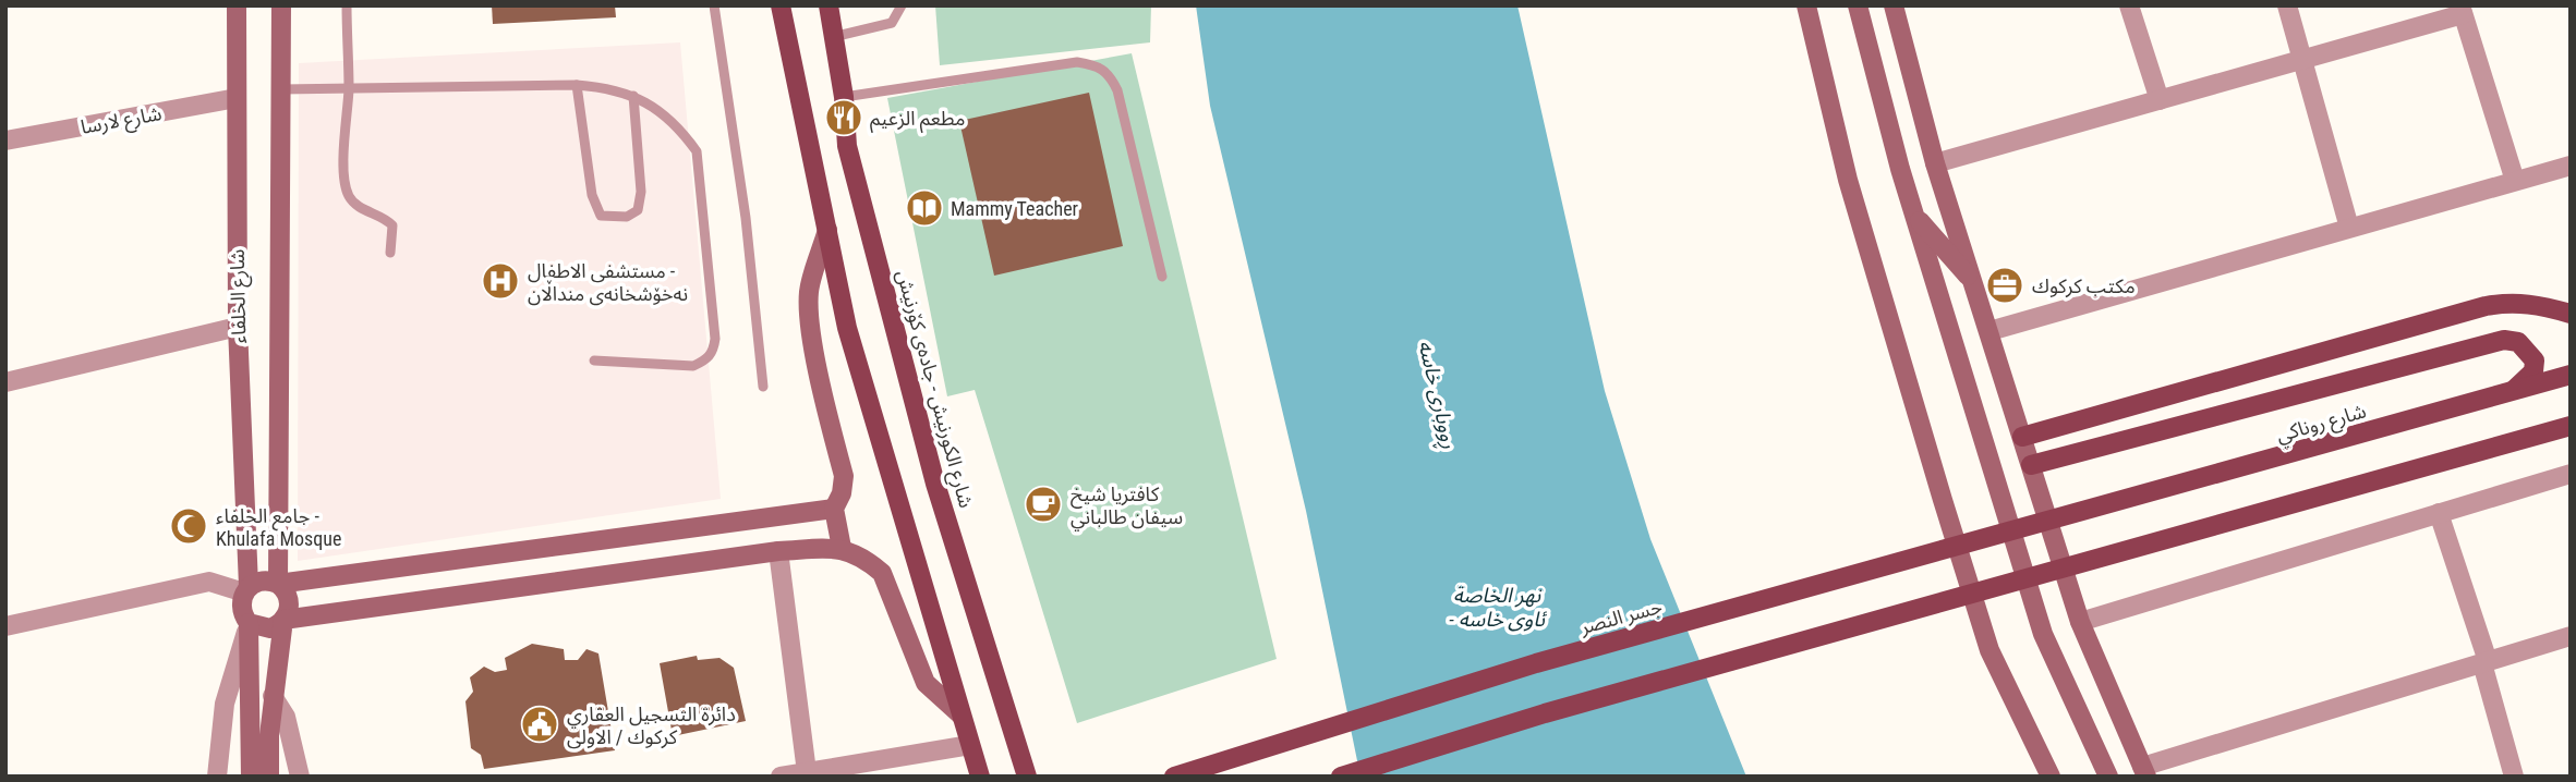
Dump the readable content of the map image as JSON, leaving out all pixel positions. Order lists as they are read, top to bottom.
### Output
{
  "streets": {
    "main road": ["شارع الكورنيش - جادەی کۆرنیش", "شارع روناكي", "جسر النصر"],
    "street": ["شارع لارسا", "شارع الخلفاء"]
  },
  "crossings": [
    ["شارع لارسا", "شارع الخلفاء"],
    ["شارع روناكي", "جسر النصر"]
  ],
  "water": ["ڕووباری خاسە", "نهر الخاصة - ئاوی خاسە"],
  "places": {
    "restaurant": ["مطعم الزعيم"],
    "library": ["Mammy Teacher"],
    "hospital": ["مستشفى الاطفال - نەخۆشخانەی منداڵان"],
    "office": ["مكتب كركوك"],
    "cafe": ["كافتريا شيخ سيفان طالباني"],
    "mosque": ["جامع الخلفاء - Khulafa Mosque"],
    "public building": ["دائرة التسجيل العقاري كركوك / الاولى"]
  }
}
